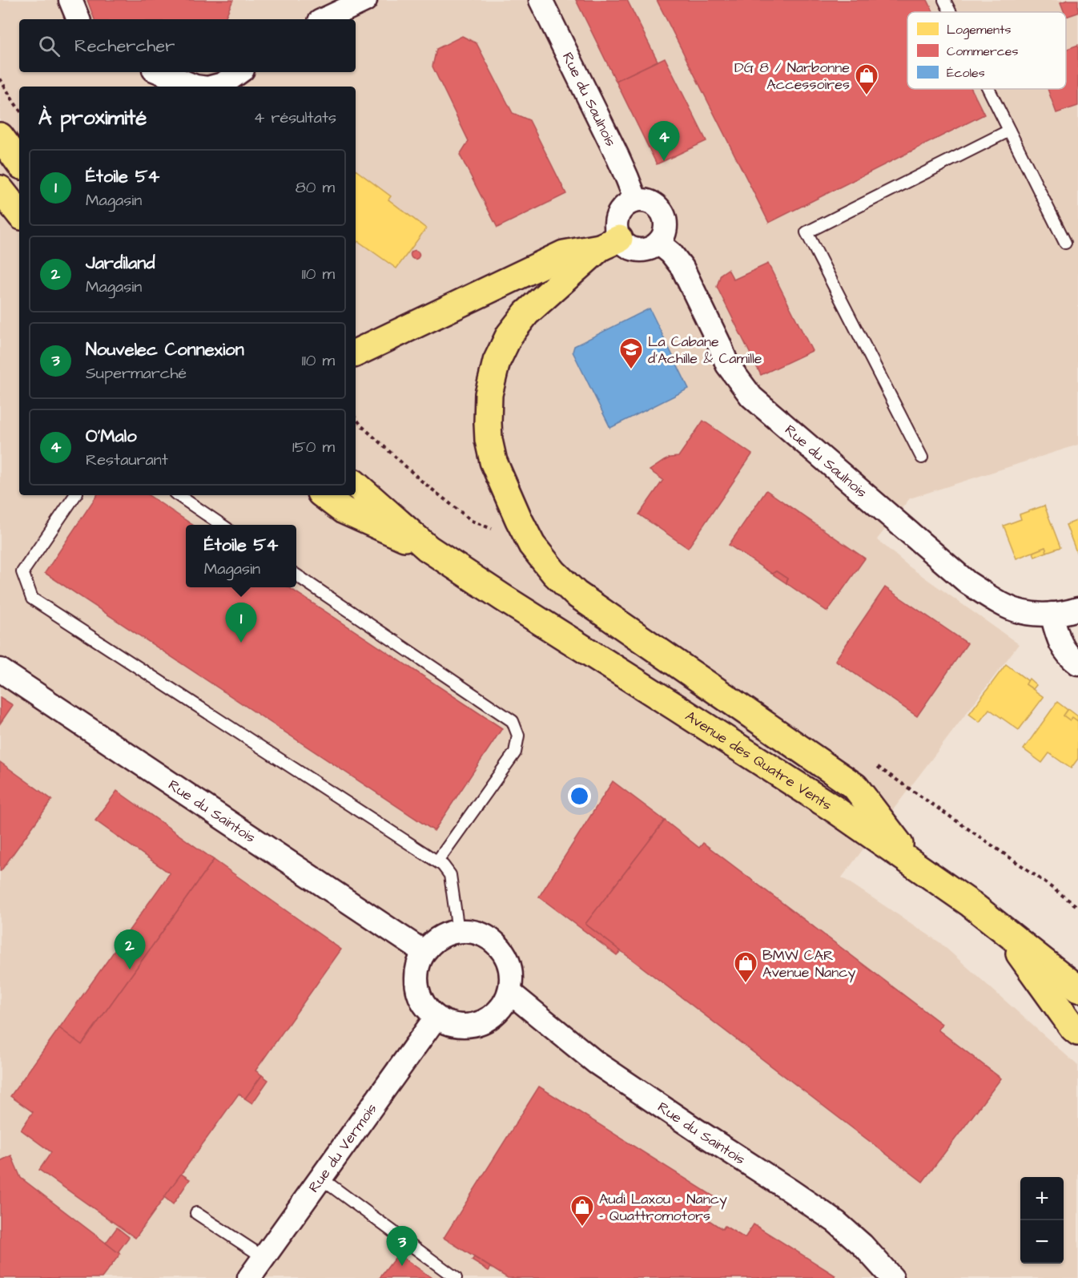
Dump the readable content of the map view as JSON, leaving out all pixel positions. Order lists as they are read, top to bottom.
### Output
{
  "streets": {
    "main road": ["Avenue des Quatre Vents"],
    "street": ["Rue du Saulnois", "Rue du Saintois", "Rue du Vermois"]
  },
  "crossings": [
    ["Rue du Saintois", "Rue du Vermois"]
  ],
  "places": {
    "shop": ["DG 8 / Narbonne Accessoires", "BMW CAR Avenue Nancy", "Audi Laxou - Nancy - Quattromotors"],
    "school or university": ["La Cabane d’Achille & Camille"]
  },
  "legend": ["Logements", "Commerces", "Écoles"],
  "page": {
    "search": "Rechercher",
    "heading": ["À proximité", "4 résultats"],
    "pins": [
      "4",
      "1",
      "2",
      "3"
    ],
    "list": [
      {
        "mark": "1",
        "name": "Étoile 54",
        "note": "Magasin",
        "value": "80 m"
      },
      {
        "mark": "2",
        "name": "Jardiland",
        "note": "Magasin",
        "value": "110 m"
      },
      {
        "mark": "3",
        "name": "Nouvelec Connexion",
        "note": "Supermarché",
        "value": "110 m"
      },
      {
        "mark": "4",
        "name": "O'Malo",
        "note": "Restaurant",
        "value": "150 m"
      }
    ],
    "popup": ["Étoile 54", "Magasin"],
    "map_buttons": ["+", "−"]
  }
}
